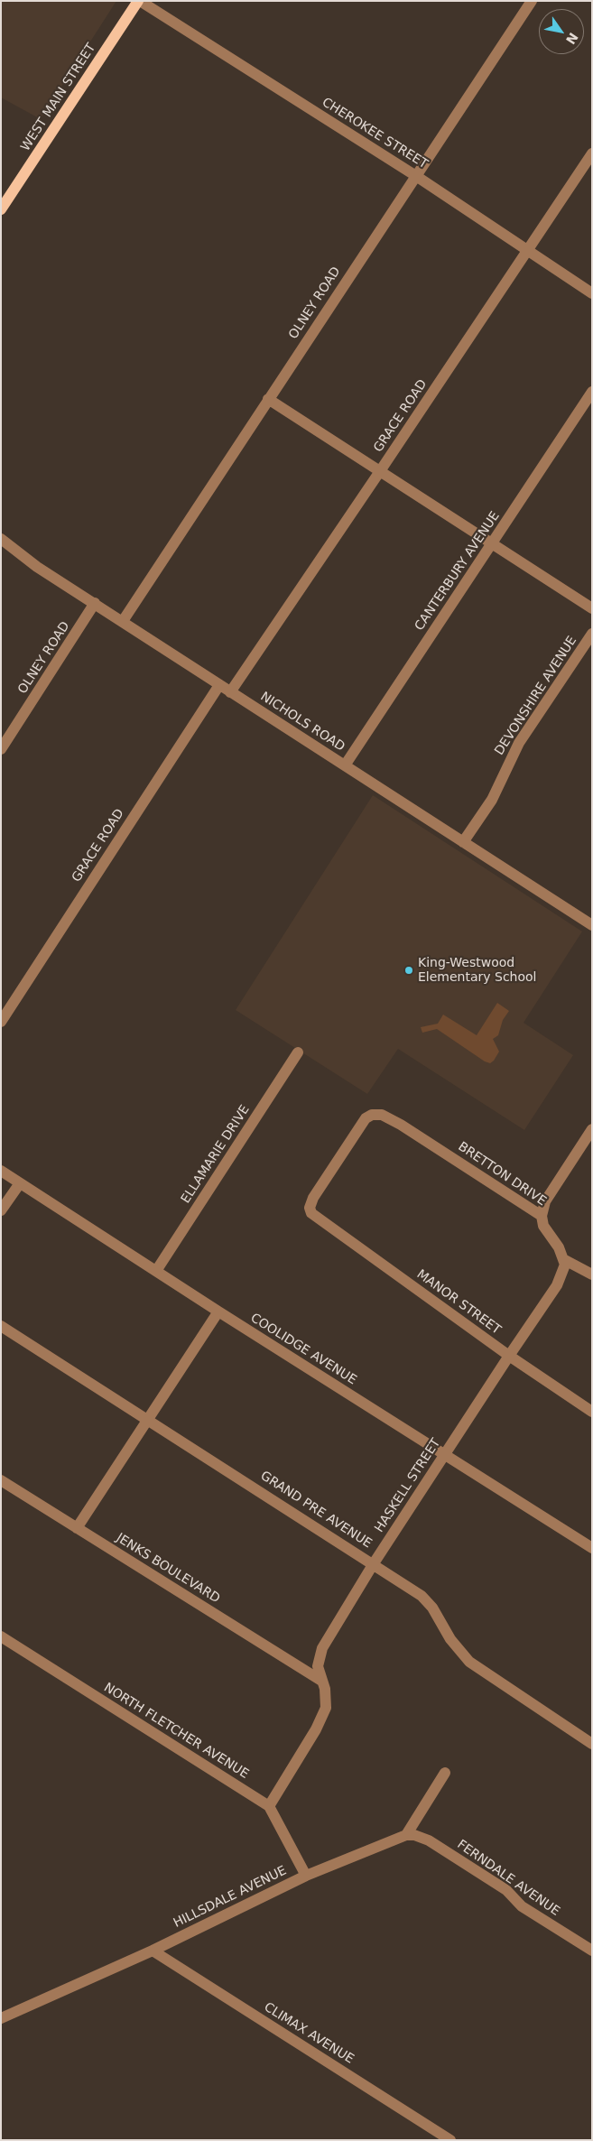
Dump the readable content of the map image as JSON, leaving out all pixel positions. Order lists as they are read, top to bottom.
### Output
{
  "streets": {
    "main road": ["WEST MAIN STREET"],
    "street": [
      "CHEROKEE STREET",
      "OLNEY ROAD",
      "GRACE ROAD",
      "CANTERBURY AVENUE",
      "DEVONSHIRE AVENUE",
      "NICHOLS ROAD",
      "ELLAMARIE DRIVE",
      "BRETTON DRIVE",
      "MANOR STREET",
      "COOLIDGE AVENUE",
      "HASKELL STREET",
      "GRAND PRE AVENUE",
      "JENKS BOULEVARD",
      "NORTH FLETCHER AVENUE",
      "FERNDALE AVENUE",
      "HILLSDALE AVENUE",
      "CLIMAX AVENUE"
    ]
  },
  "crossings": [
    ["WEST MAIN STREET", "CHEROKEE STREET"],
    ["CHEROKEE STREET", "OLNEY ROAD"],
    ["CHEROKEE STREET", "GRACE ROAD"],
    ["OLNEY ROAD", "NICHOLS ROAD"],
    ["GRACE ROAD", "NICHOLS ROAD"],
    ["CANTERBURY AVENUE", "NICHOLS ROAD"],
    ["DEVONSHIRE AVENUE", "NICHOLS ROAD"],
    ["ELLAMARIE DRIVE", "COOLIDGE AVENUE"],
    ["BRETTON DRIVE", "MANOR STREET"],
    ["BRETTON DRIVE", "HASKELL STREET"],
    ["MANOR STREET", "HASKELL STREET"],
    ["COOLIDGE AVENUE", "HASKELL STREET"],
    ["HASKELL STREET", "GRAND PRE AVENUE"],
    ["HASKELL STREET", "JENKS BOULEVARD"],
    ["HASKELL STREET", "NORTH FLETCHER AVENUE"],
    ["NORTH FLETCHER AVENUE", "HILLSDALE AVENUE"],
    ["FERNDALE AVENUE", "HILLSDALE AVENUE"],
    ["HILLSDALE AVENUE", "CLIMAX AVENUE"]
  ],
  "places": ["King-Westwood Elementary School"],
  "north": "bottom right"
}
